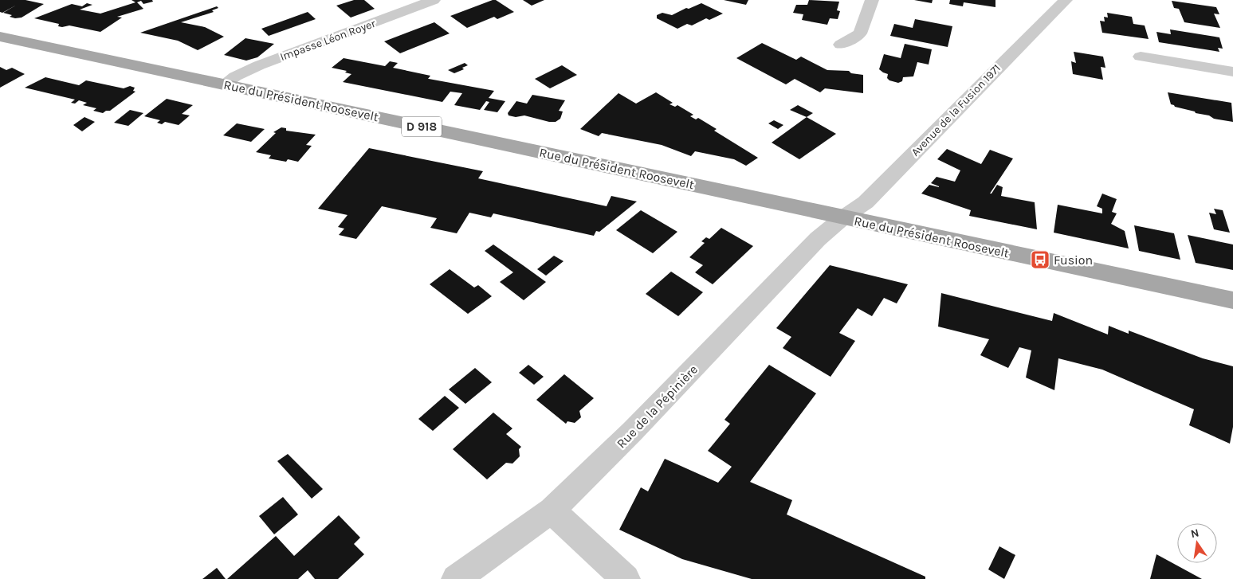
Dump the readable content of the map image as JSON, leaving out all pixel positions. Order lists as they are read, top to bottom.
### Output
{
  "streets": {
    "main road": ["Rue du Président Roosevelt", "D 918"],
    "street": ["Impasse Léon Royer", "Avenue de la Fusion 1971", "Rue de la Pépinière"]
  },
  "crossings": [
    ["Impasse Léon Royer", "Rue du Président Roosevelt"],
    ["Rue du Président Roosevelt", "Avenue de la Fusion 1971"],
    ["Rue du Président Roosevelt", "Rue de la Pépinière"],
    ["Avenue de la Fusion 1971", "Rue de la Pépinière"]
  ],
  "places": {
    "bus stop": ["Fusion"]
  },
  "north": "top"
}
